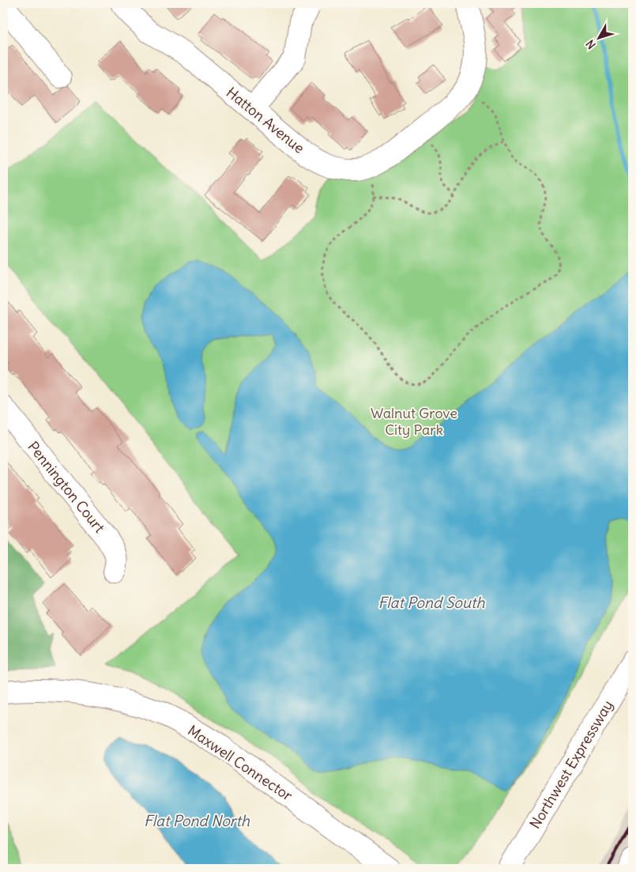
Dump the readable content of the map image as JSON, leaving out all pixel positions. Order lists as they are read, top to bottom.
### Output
{
  "streets": {
    "street": [
      "Hatton Avenue",
      "Pennington Court",
      "Maxwell Connector",
      "Northwest Expressway"
    ]
  },
  "water": ["Flat Pond South", "Flat Pond North"],
  "parks": ["Walnut Grove City Park"],
  "north": "bottom left"
}
